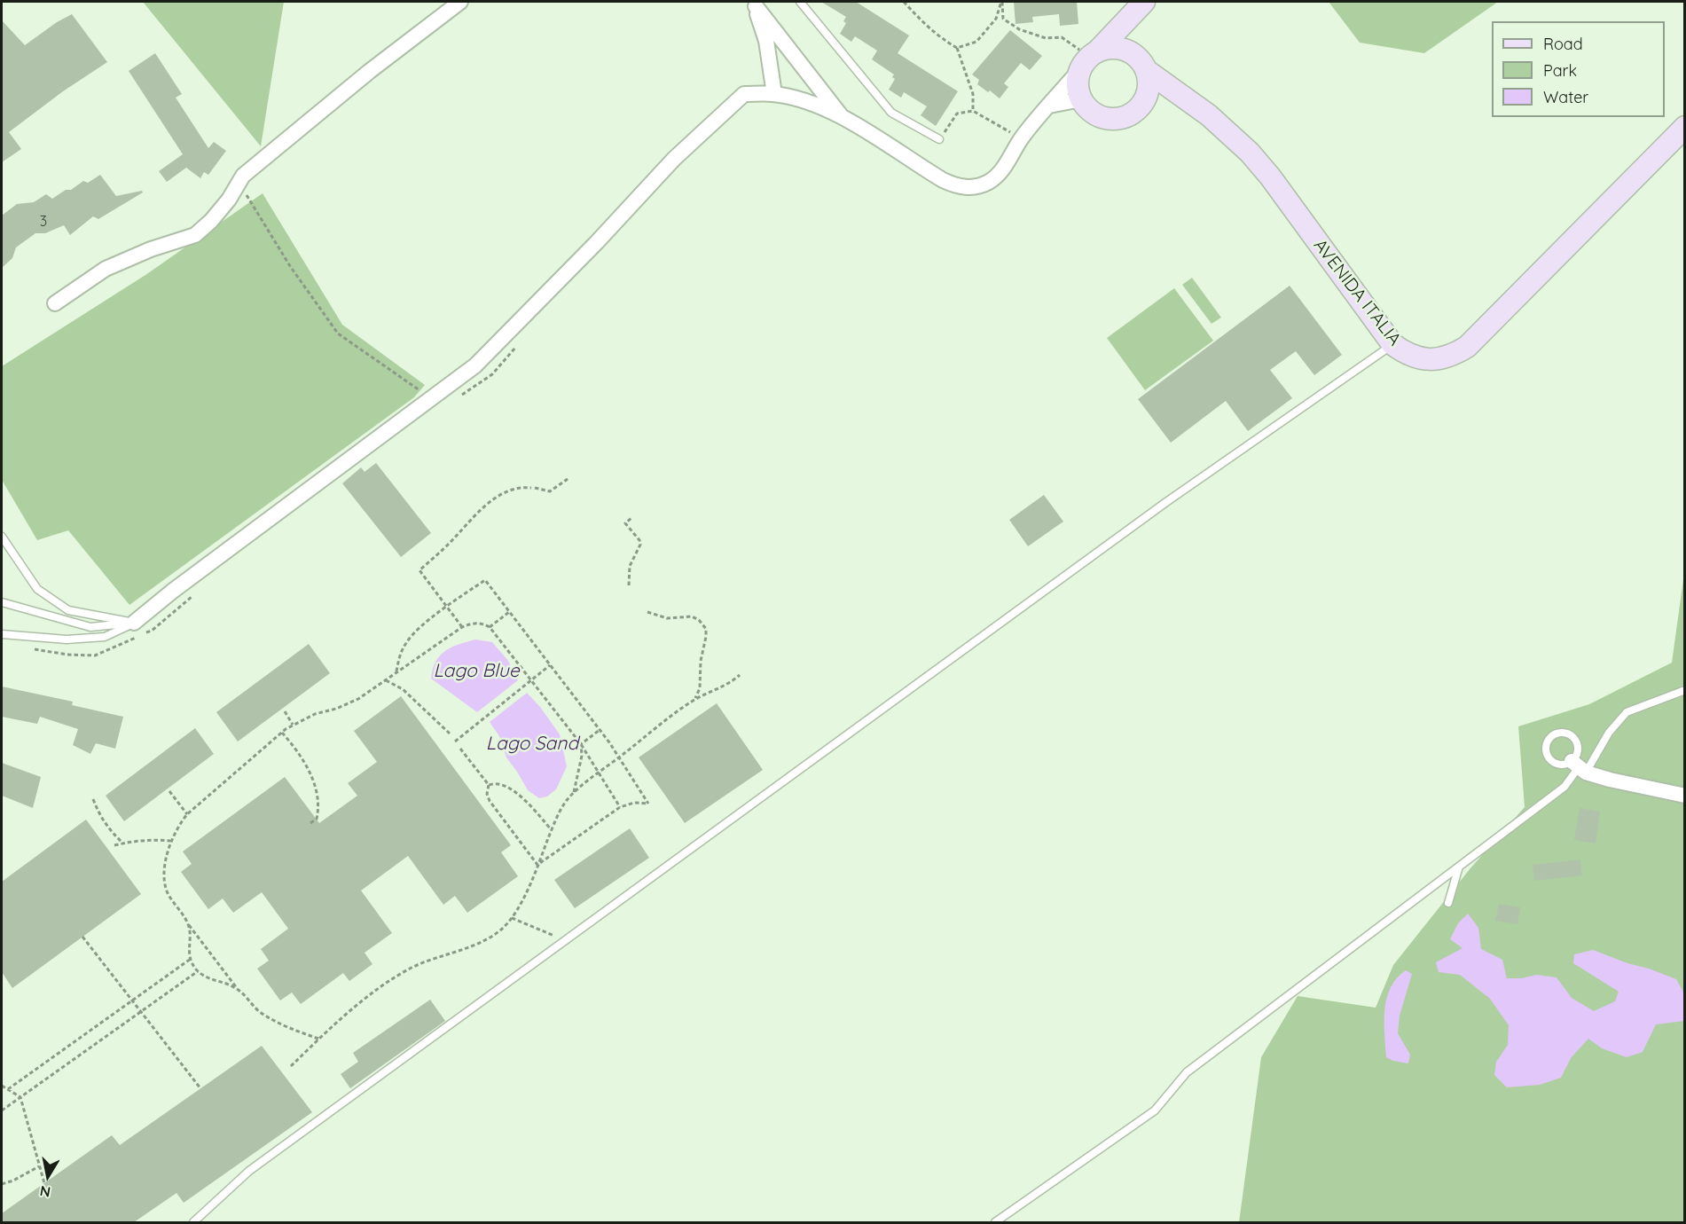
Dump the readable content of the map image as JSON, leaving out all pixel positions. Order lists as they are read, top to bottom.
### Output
{
  "streets": {
    "street": ["AVENIDA ITALIA"]
  },
  "water": ["Lago Blue", "Lago Sand"],
  "house_numbers": ["3"],
  "legend": ["Road", "Park", "Water"],
  "north": "bottom"
}
